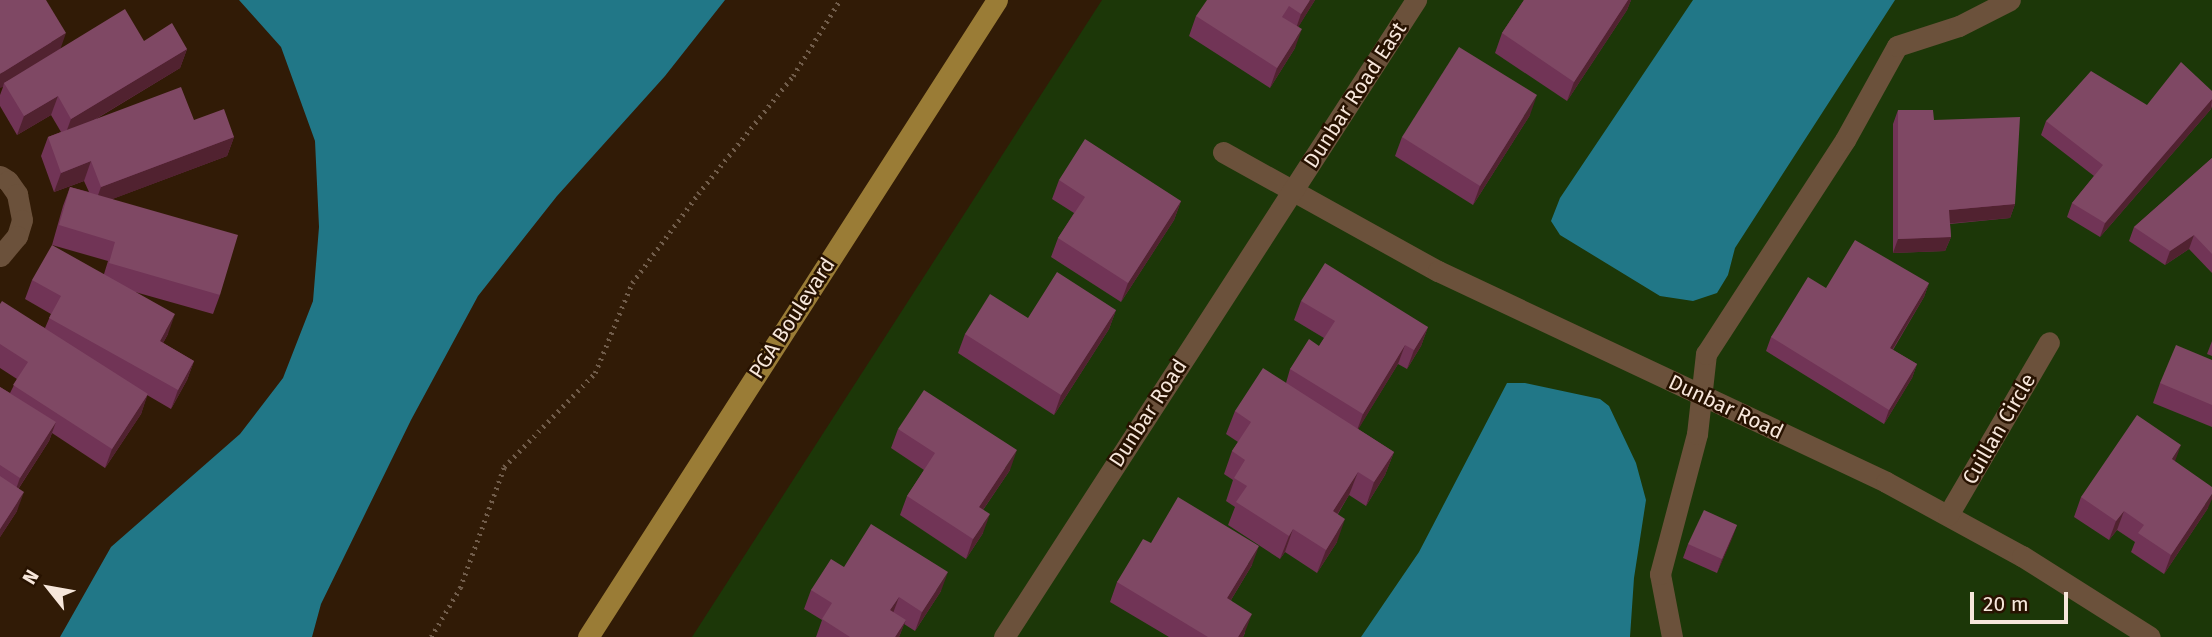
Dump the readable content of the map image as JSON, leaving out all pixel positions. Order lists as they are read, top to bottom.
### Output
{
  "streets": {
    "main road": ["PGA Boulevard"],
    "street": ["Dunbar Road East", "Dunbar Road", "Cuillan Circle"]
  },
  "crossings": [
    ["Dunbar Road East", "Dunbar Road"],
    ["Dunbar Road", "Cuillan Circle"]
  ],
  "scale_bar": "20 m",
  "north": "top left"
}
